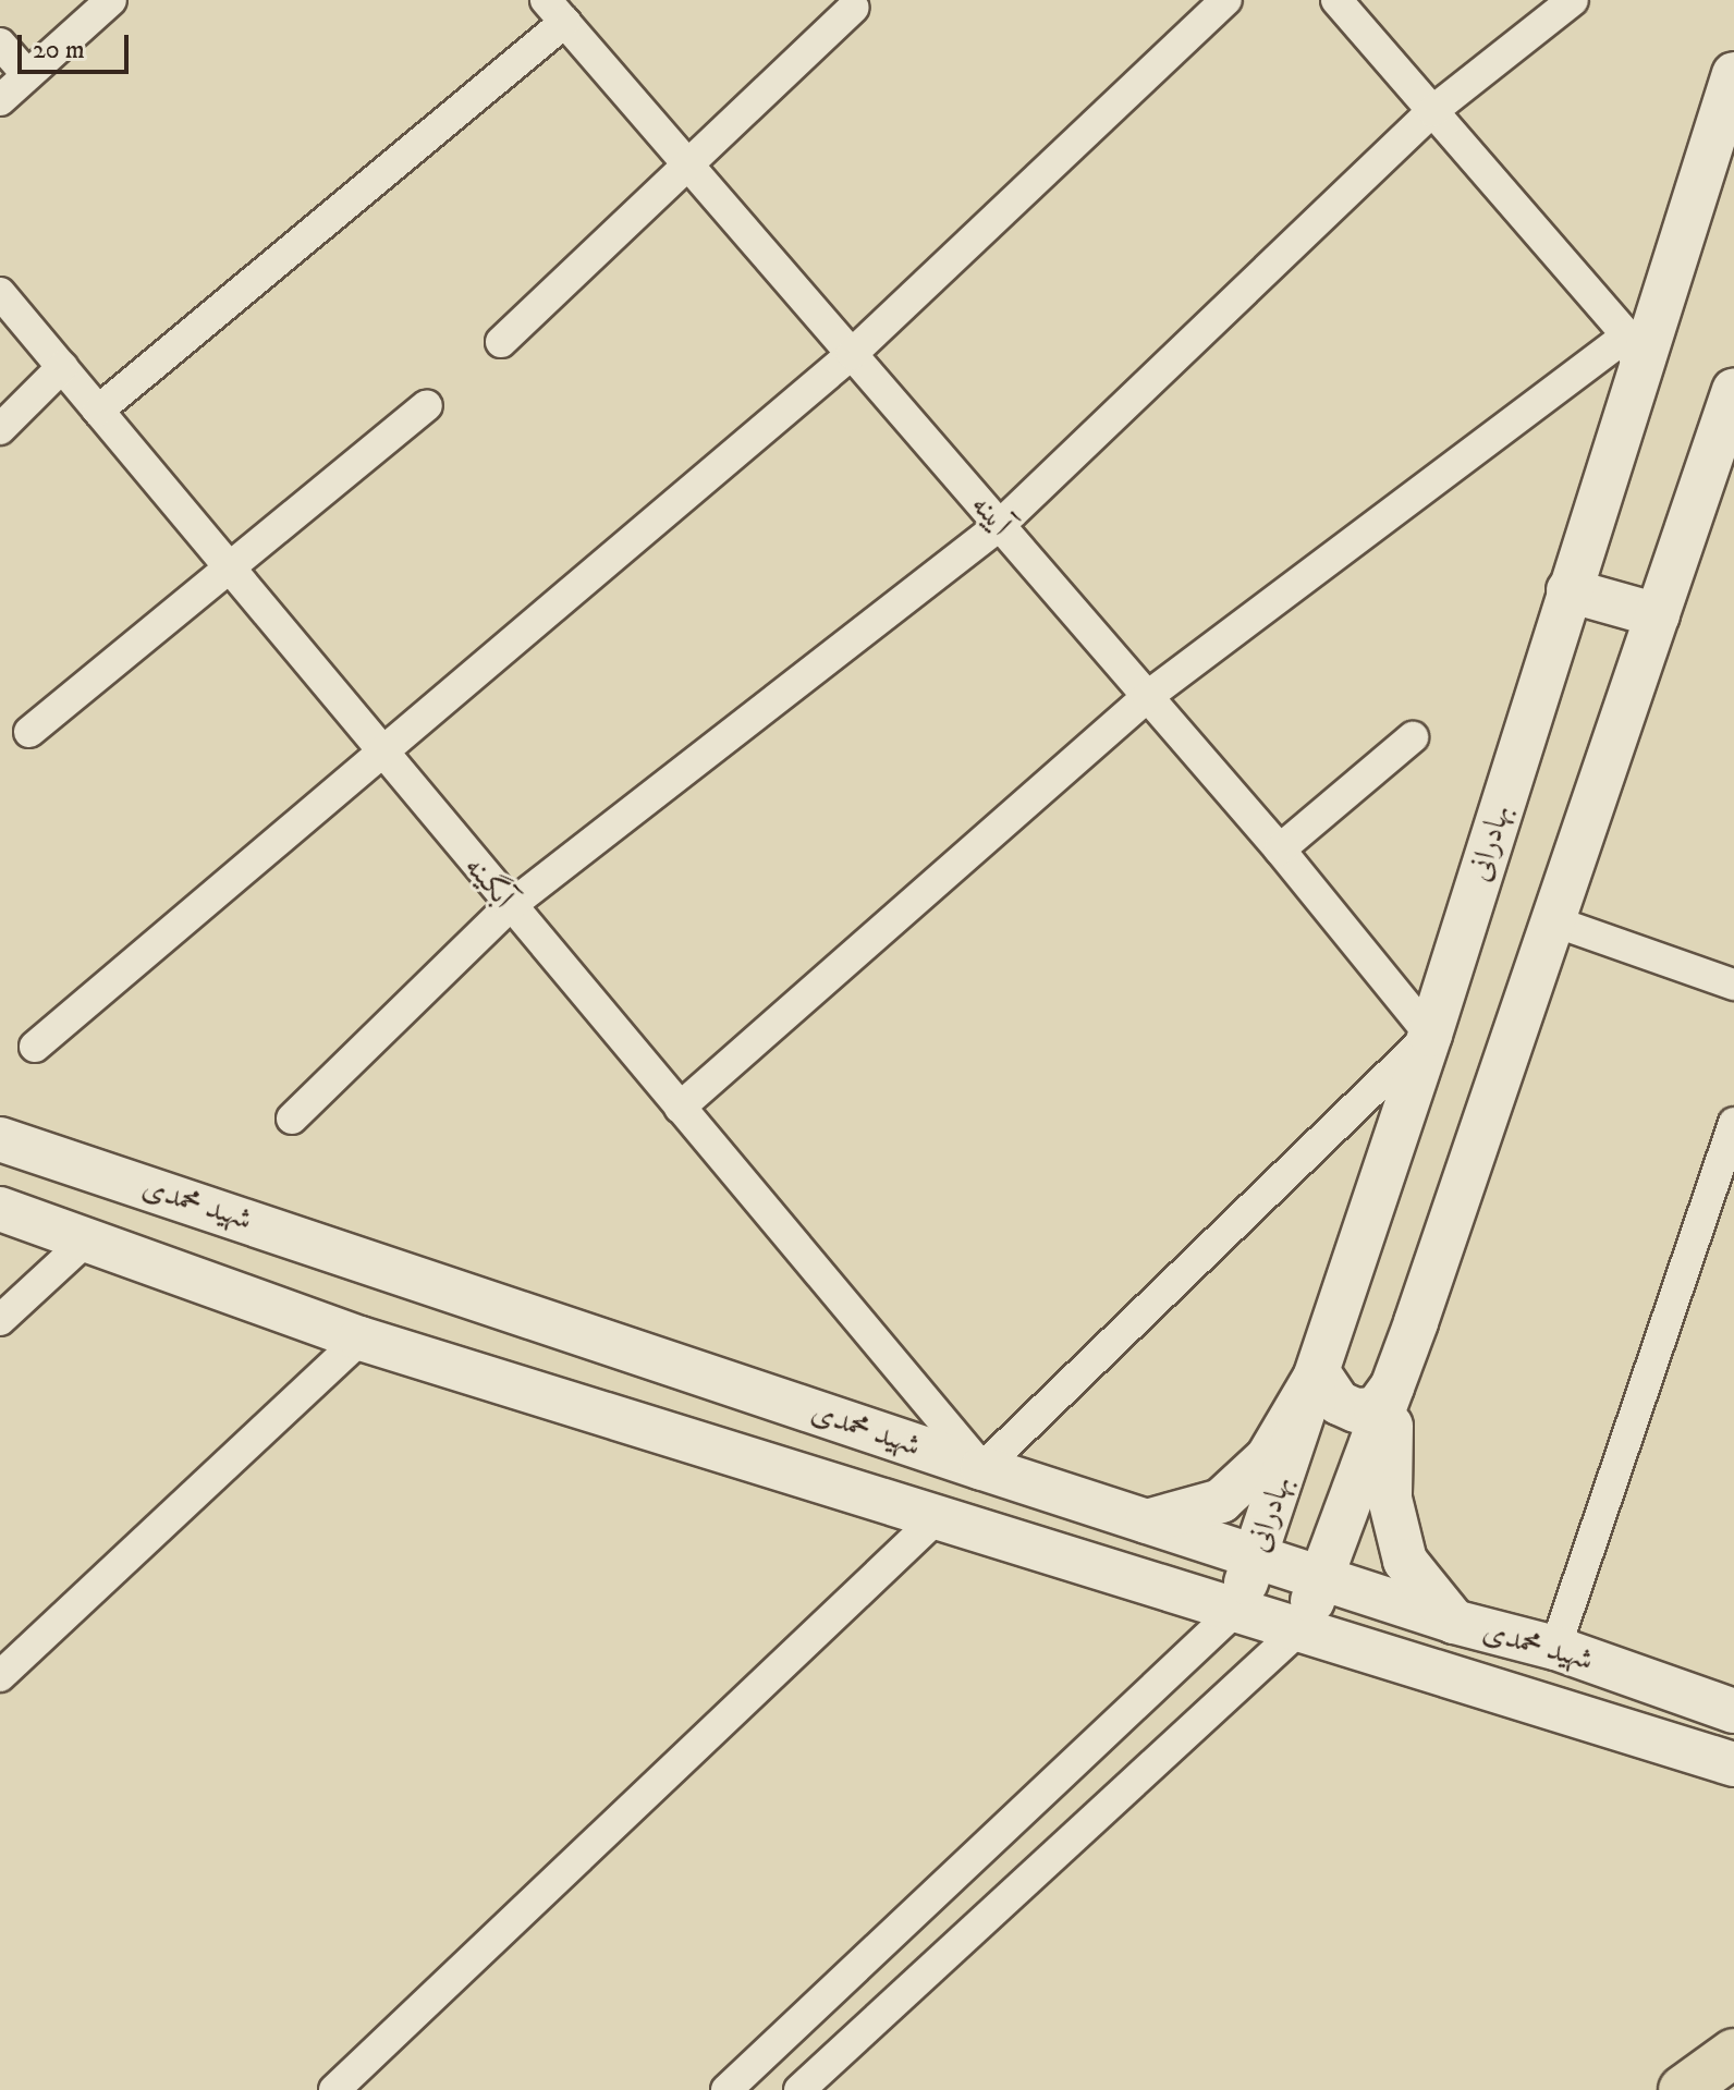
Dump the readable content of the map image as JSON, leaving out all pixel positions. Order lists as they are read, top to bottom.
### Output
{
  "streets": {
    "street": [
      "آیینه",
      "بهادرانی",
      "آبگینه",
      "شهید محمدی"
    ]
  },
  "crossings": [
    ["آیینه", "بهادرانی"],
    ["بهادرانی", "شهید محمدی"],
    ["آبگینه", "شهید محمدی"]
  ],
  "scale_bar": "20 m"
}
